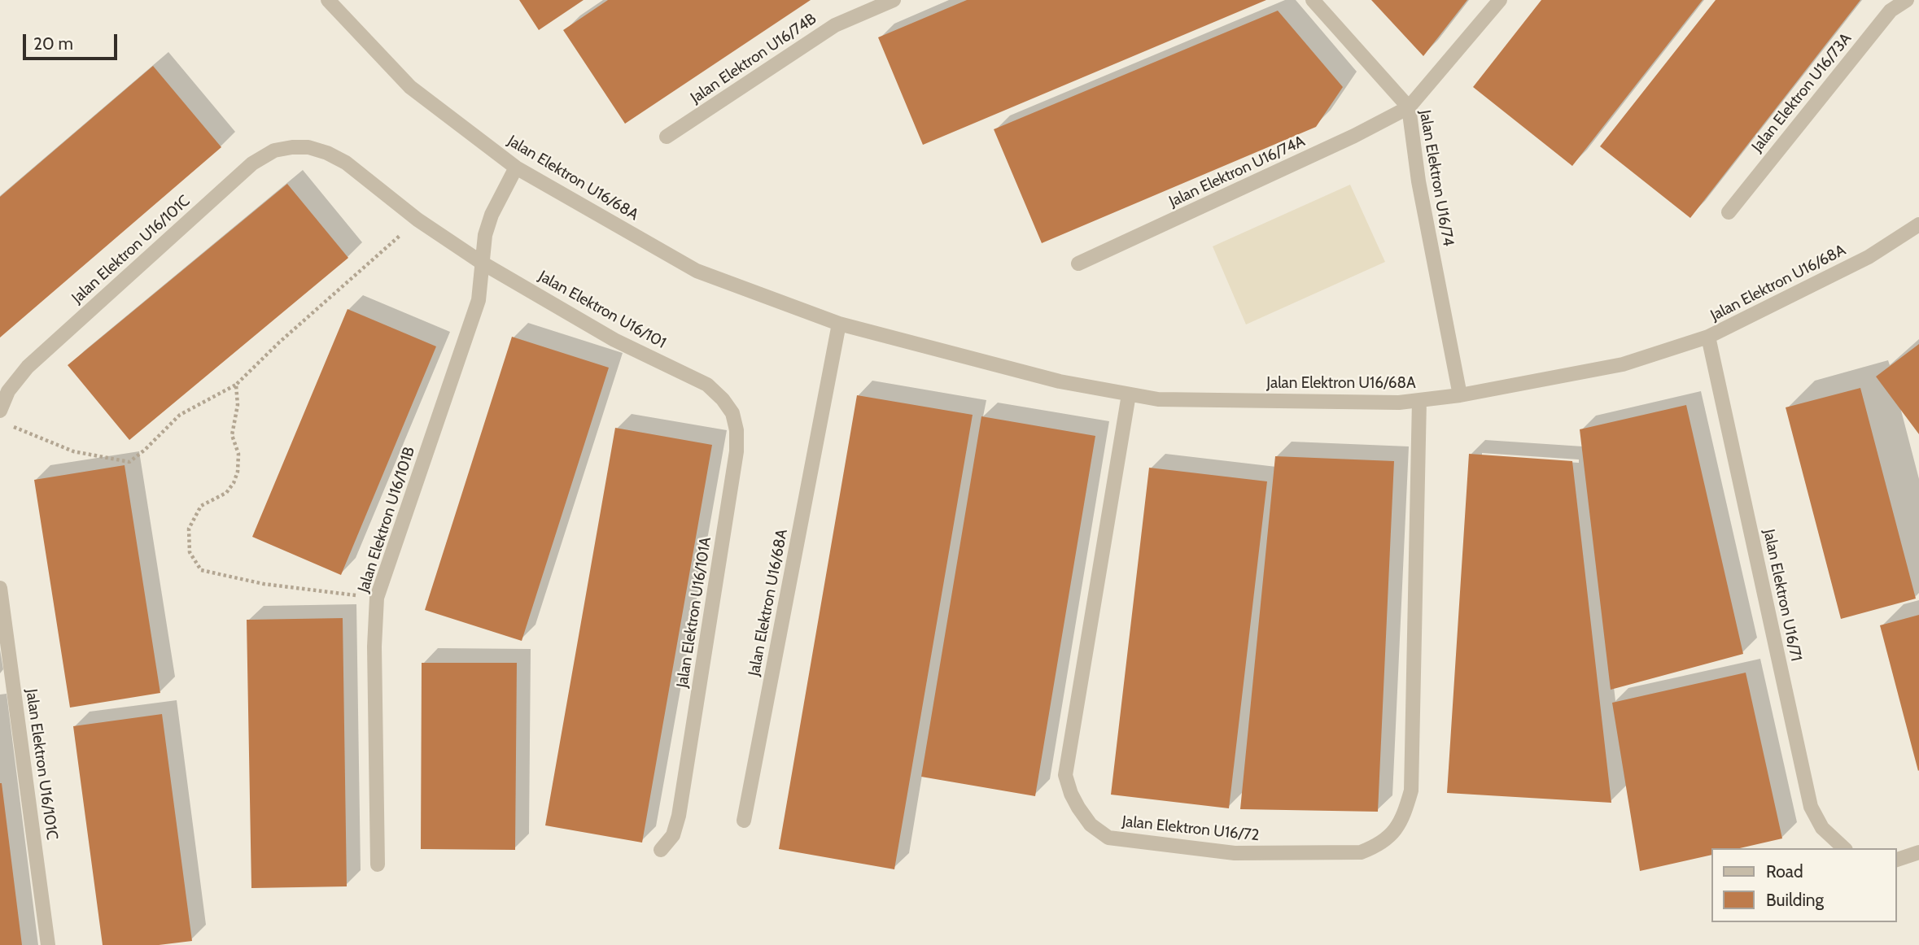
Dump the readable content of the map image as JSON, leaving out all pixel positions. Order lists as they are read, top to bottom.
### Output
{
  "streets": {
    "street": [
      "Jalan Elektron U16/74B",
      "Jalan Elektron U16/73A",
      "Jalan Elektron U16/74A",
      "Jalan Elektron U16/68A",
      "Jalan Elektron U16/74",
      "Jalan Elektron U16/101C",
      "Jalan Elektron U16/101",
      "Jalan Elektron U16/101B",
      "Jalan Elektron U16/71",
      "Jalan Elektron U16/101A",
      "Jalan Elektron U16/72"
    ]
  },
  "crossings": [
    ["Jalan Elektron U16/74A", "Jalan Elektron U16/74"],
    ["Jalan Elektron U16/68A", "Jalan Elektron U16/74"],
    ["Jalan Elektron U16/68A", "Jalan Elektron U16/71"],
    ["Jalan Elektron U16/68A", "Jalan Elektron U16/72"],
    ["Jalan Elektron U16/101C", "Jalan Elektron U16/101"],
    ["Jalan Elektron U16/101", "Jalan Elektron U16/101B"],
    ["Jalan Elektron U16/101", "Jalan Elektron U16/101A"]
  ],
  "legend": ["Road", "Building"],
  "scale_bar": "20 m"
}
